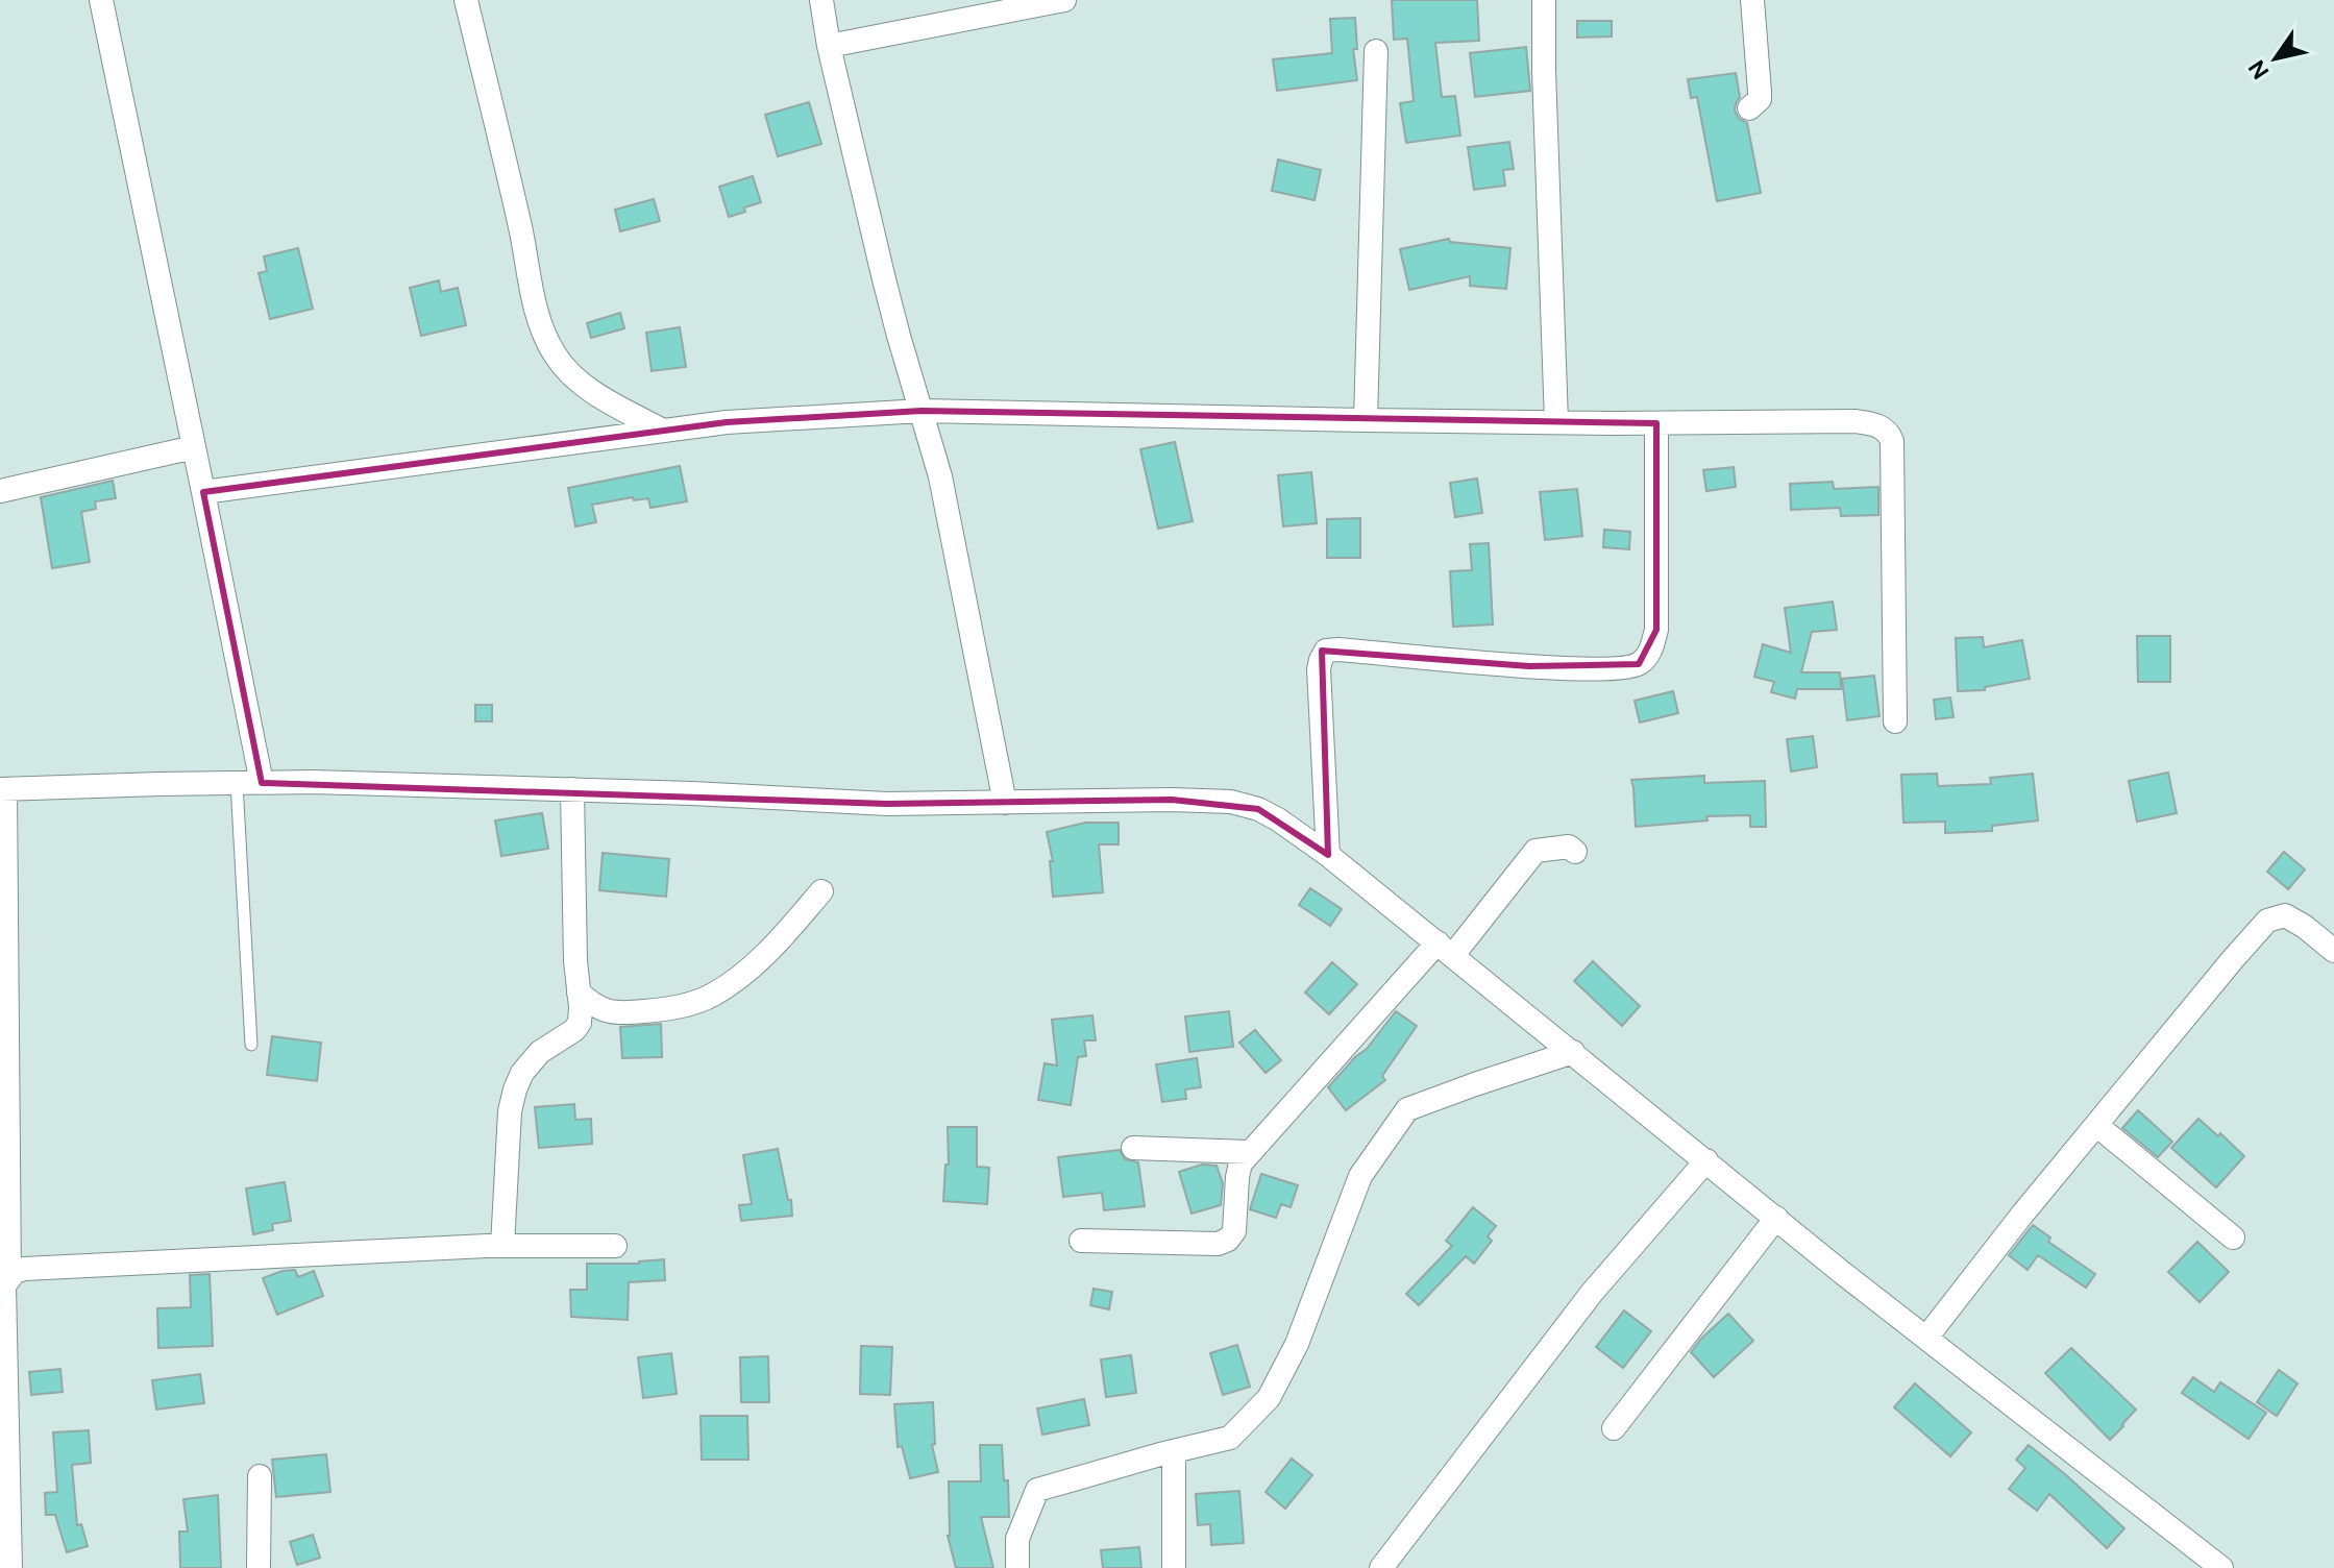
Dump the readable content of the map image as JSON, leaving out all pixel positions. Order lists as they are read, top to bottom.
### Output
{
  "north": "bottom left"
}
